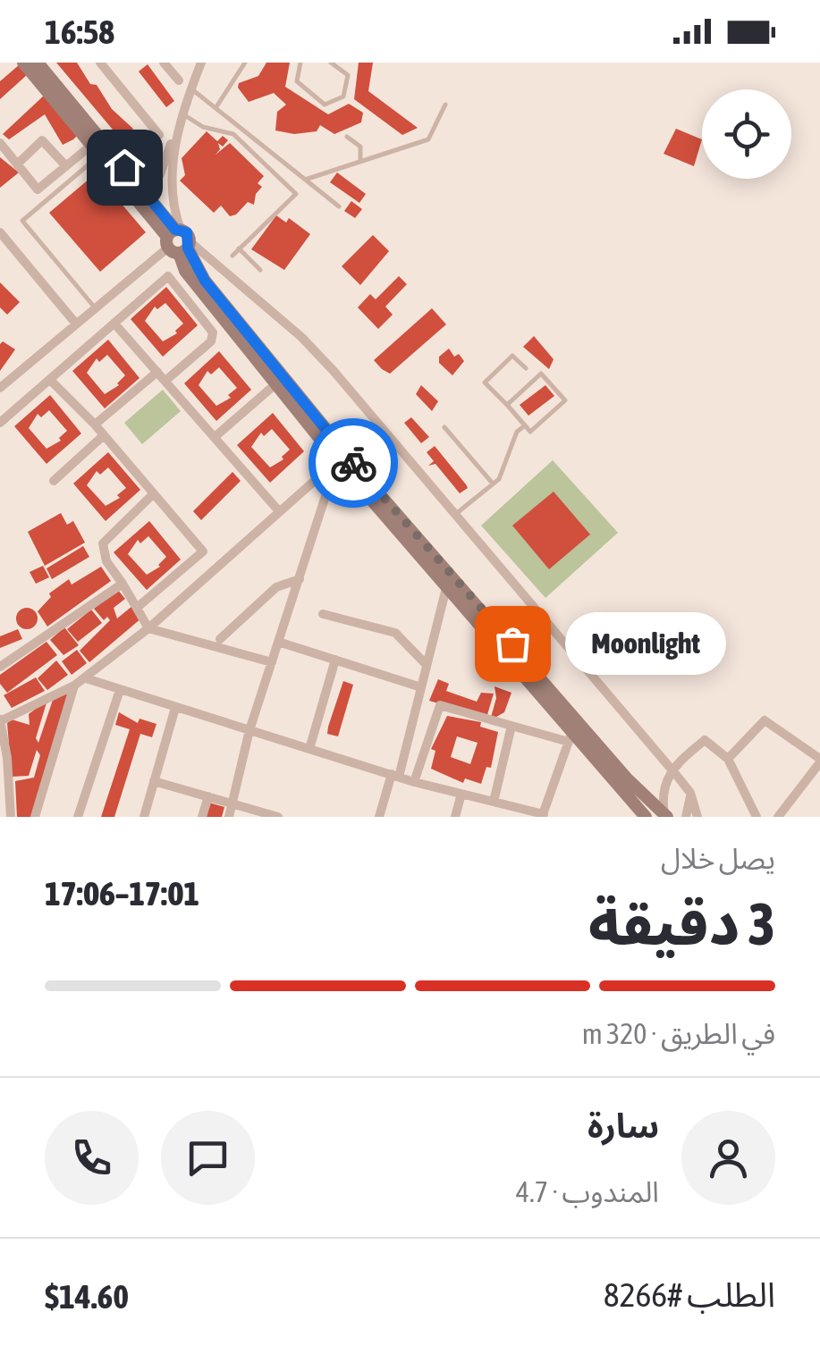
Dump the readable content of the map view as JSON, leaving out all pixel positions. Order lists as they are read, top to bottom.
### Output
{
  "places": ["Moonlight"],
  "page": {
    "status": "16:58",
    "bubble": "Moonlight",
    "heading": ["3 دقيقة", "يصل خلال", "17:01–17:06"],
    "panel": [
      "سارة",
      "المندوب · 4.7",
      "الطلب #8266",
      "$14.60"
    ],
    "bar": "في الطريق · 320 m"
  }
}
